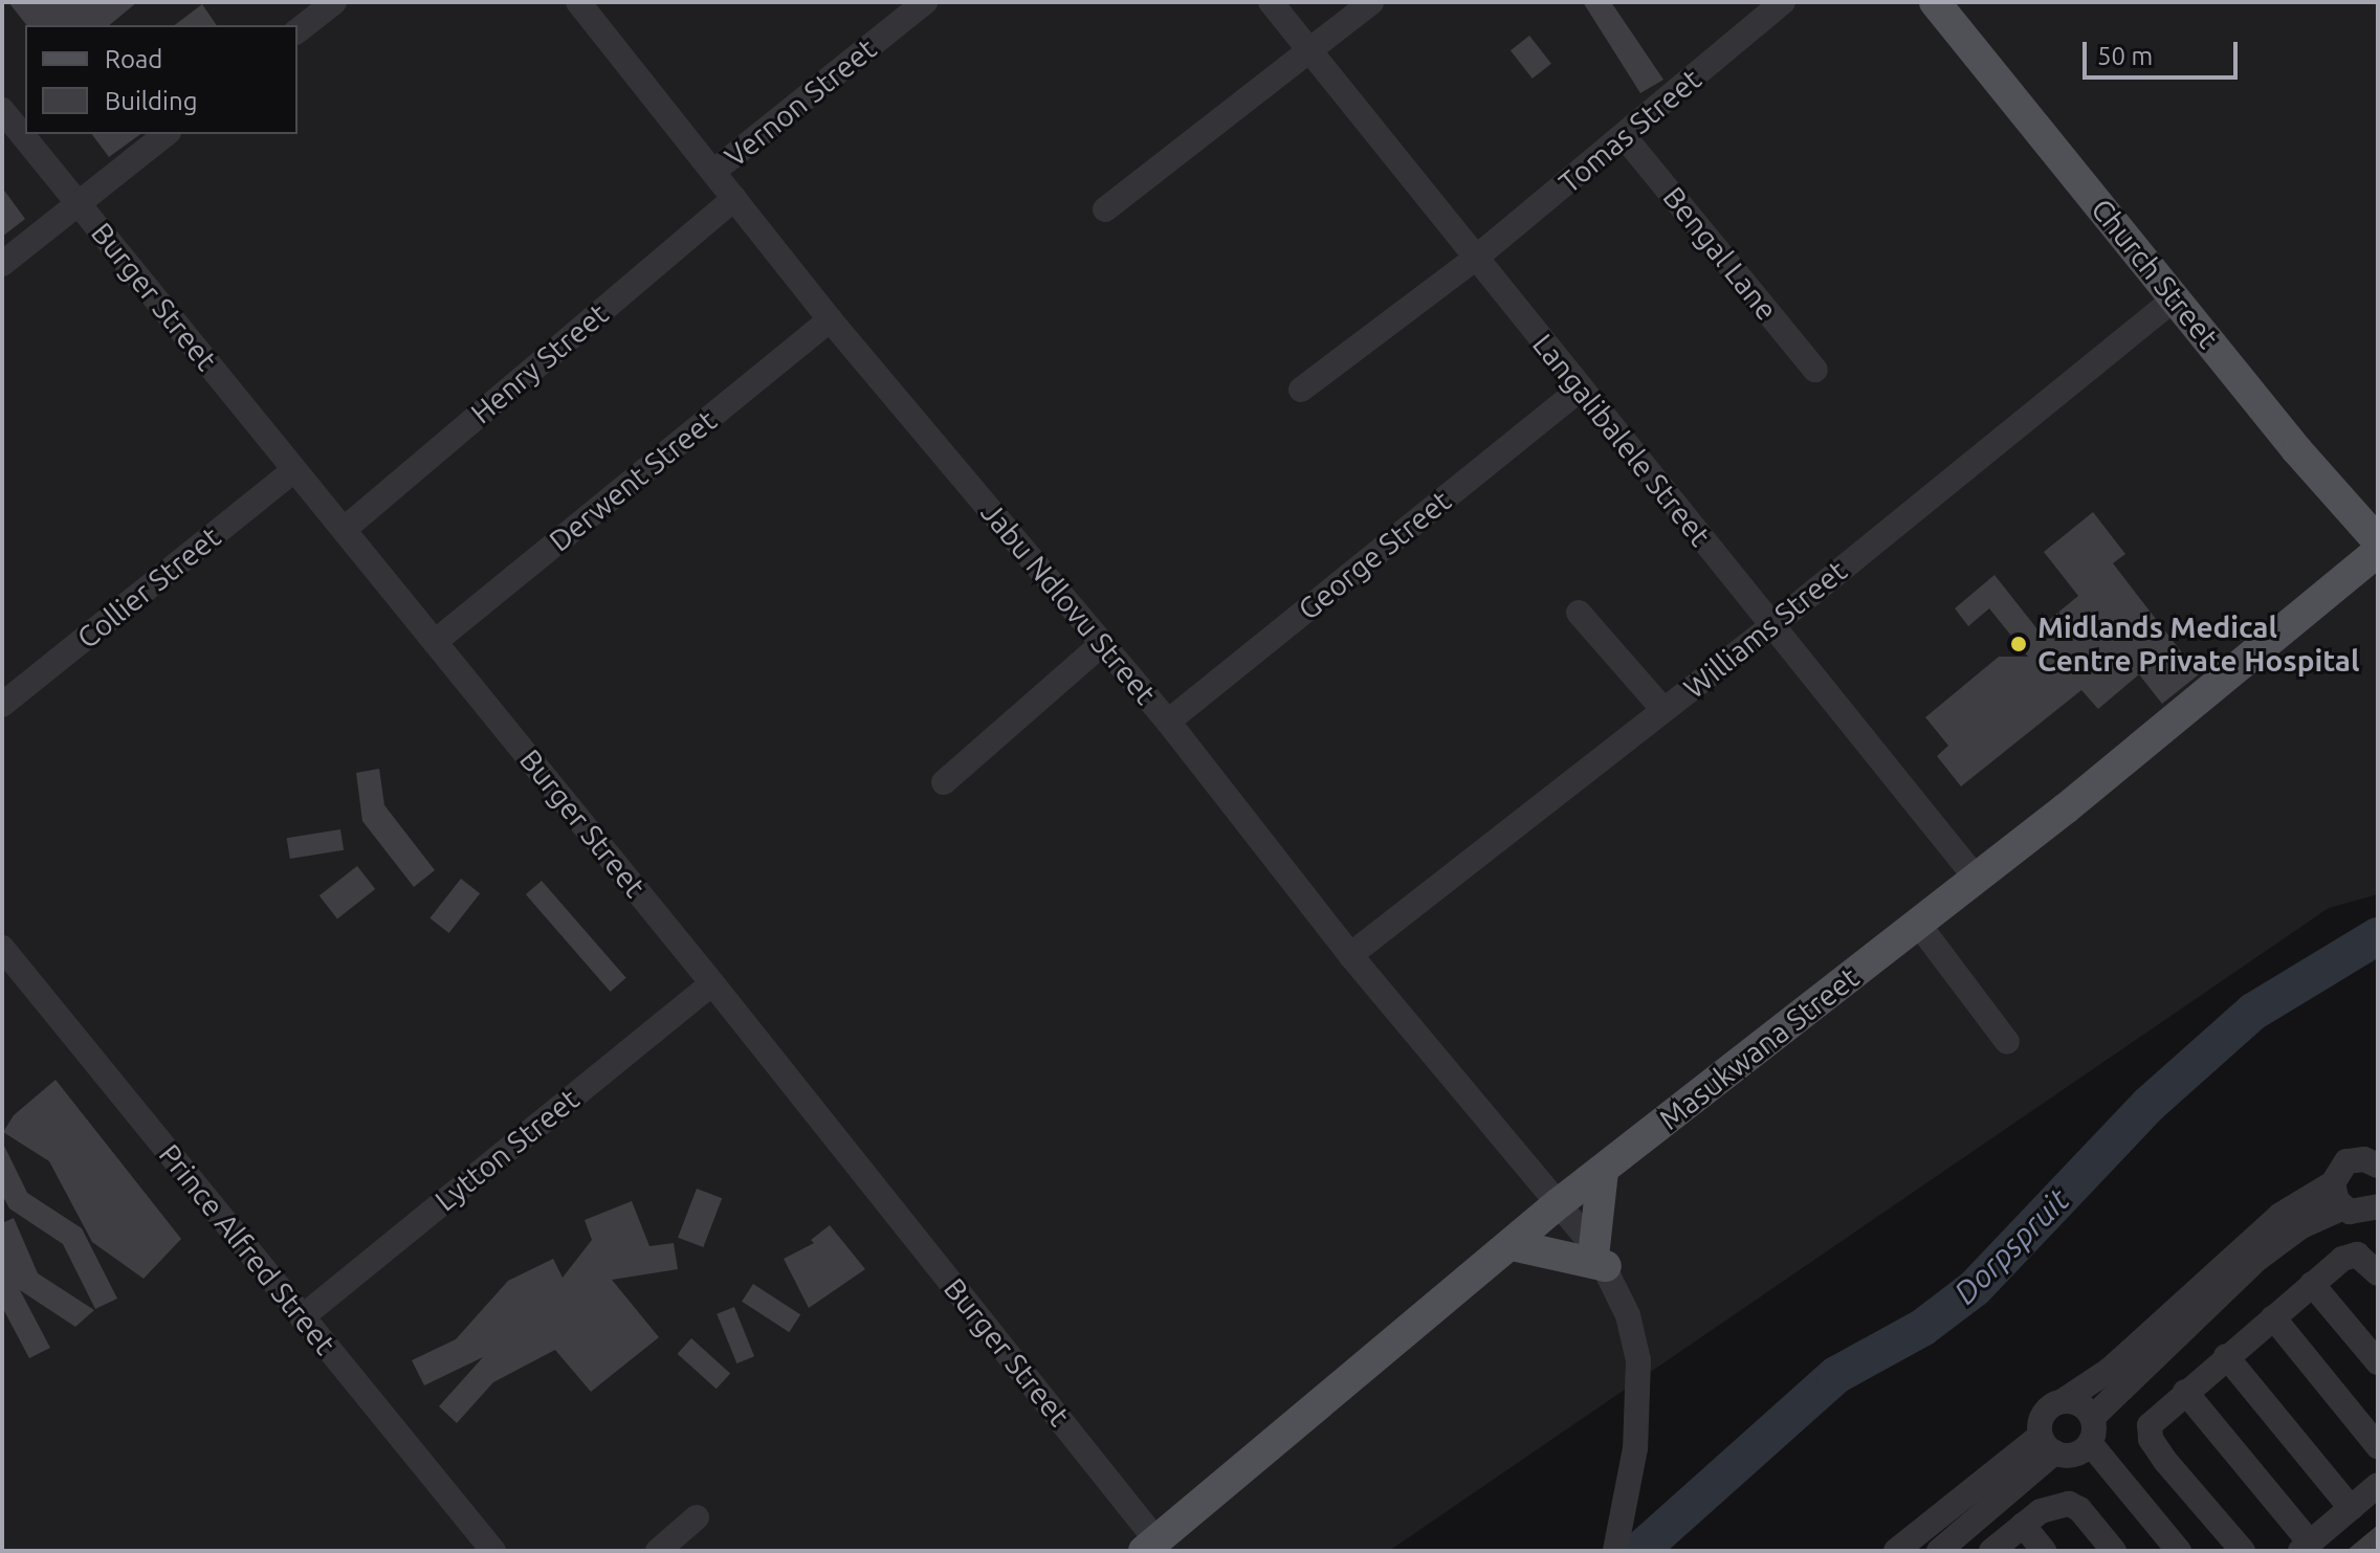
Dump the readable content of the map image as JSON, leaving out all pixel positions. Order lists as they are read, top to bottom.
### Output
{
  "streets": {
    "main road": ["Church Street", "Masukwana Street"],
    "street": [
      "Vernon Street",
      "Tomas Street",
      "Bengal Lane",
      "Burger Street",
      "Henry Street",
      "Langalibalele Street",
      "Derwent Street",
      "George Street",
      "Collier Street",
      "Jabu Ndlovu Street",
      "Williams Street",
      "Lytton Street",
      "Prince Alfred Street"
    ]
  },
  "crossings": [
    ["Vernon Street", "Jabu Ndlovu Street"],
    ["Tomas Street", "Bengal Lane"],
    ["Tomas Street", "Langalibalele Street"],
    ["Church Street", "Williams Street"],
    ["Burger Street", "Henry Street"],
    ["Burger Street", "Derwent Street"],
    ["Burger Street", "Collier Street"],
    ["Burger Street", "Masukwana Street"],
    ["Burger Street", "Lytton Street"],
    ["Henry Street", "Jabu Ndlovu Street"],
    ["Langalibalele Street", "George Street"],
    ["Langalibalele Street", "Williams Street"],
    ["Langalibalele Street", "Masukwana Street"],
    ["Derwent Street", "Jabu Ndlovu Street"],
    ["George Street", "Jabu Ndlovu Street"],
    ["Jabu Ndlovu Street", "Williams Street"],
    ["Jabu Ndlovu Street", "Masukwana Street"],
    ["Lytton Street", "Prince Alfred Street"]
  ],
  "water": ["Dorpspruit"],
  "places": ["Midlands Medical Centre Private Hospital"],
  "legend": ["Road", "Building"],
  "scale_bar": "50 m"
}
